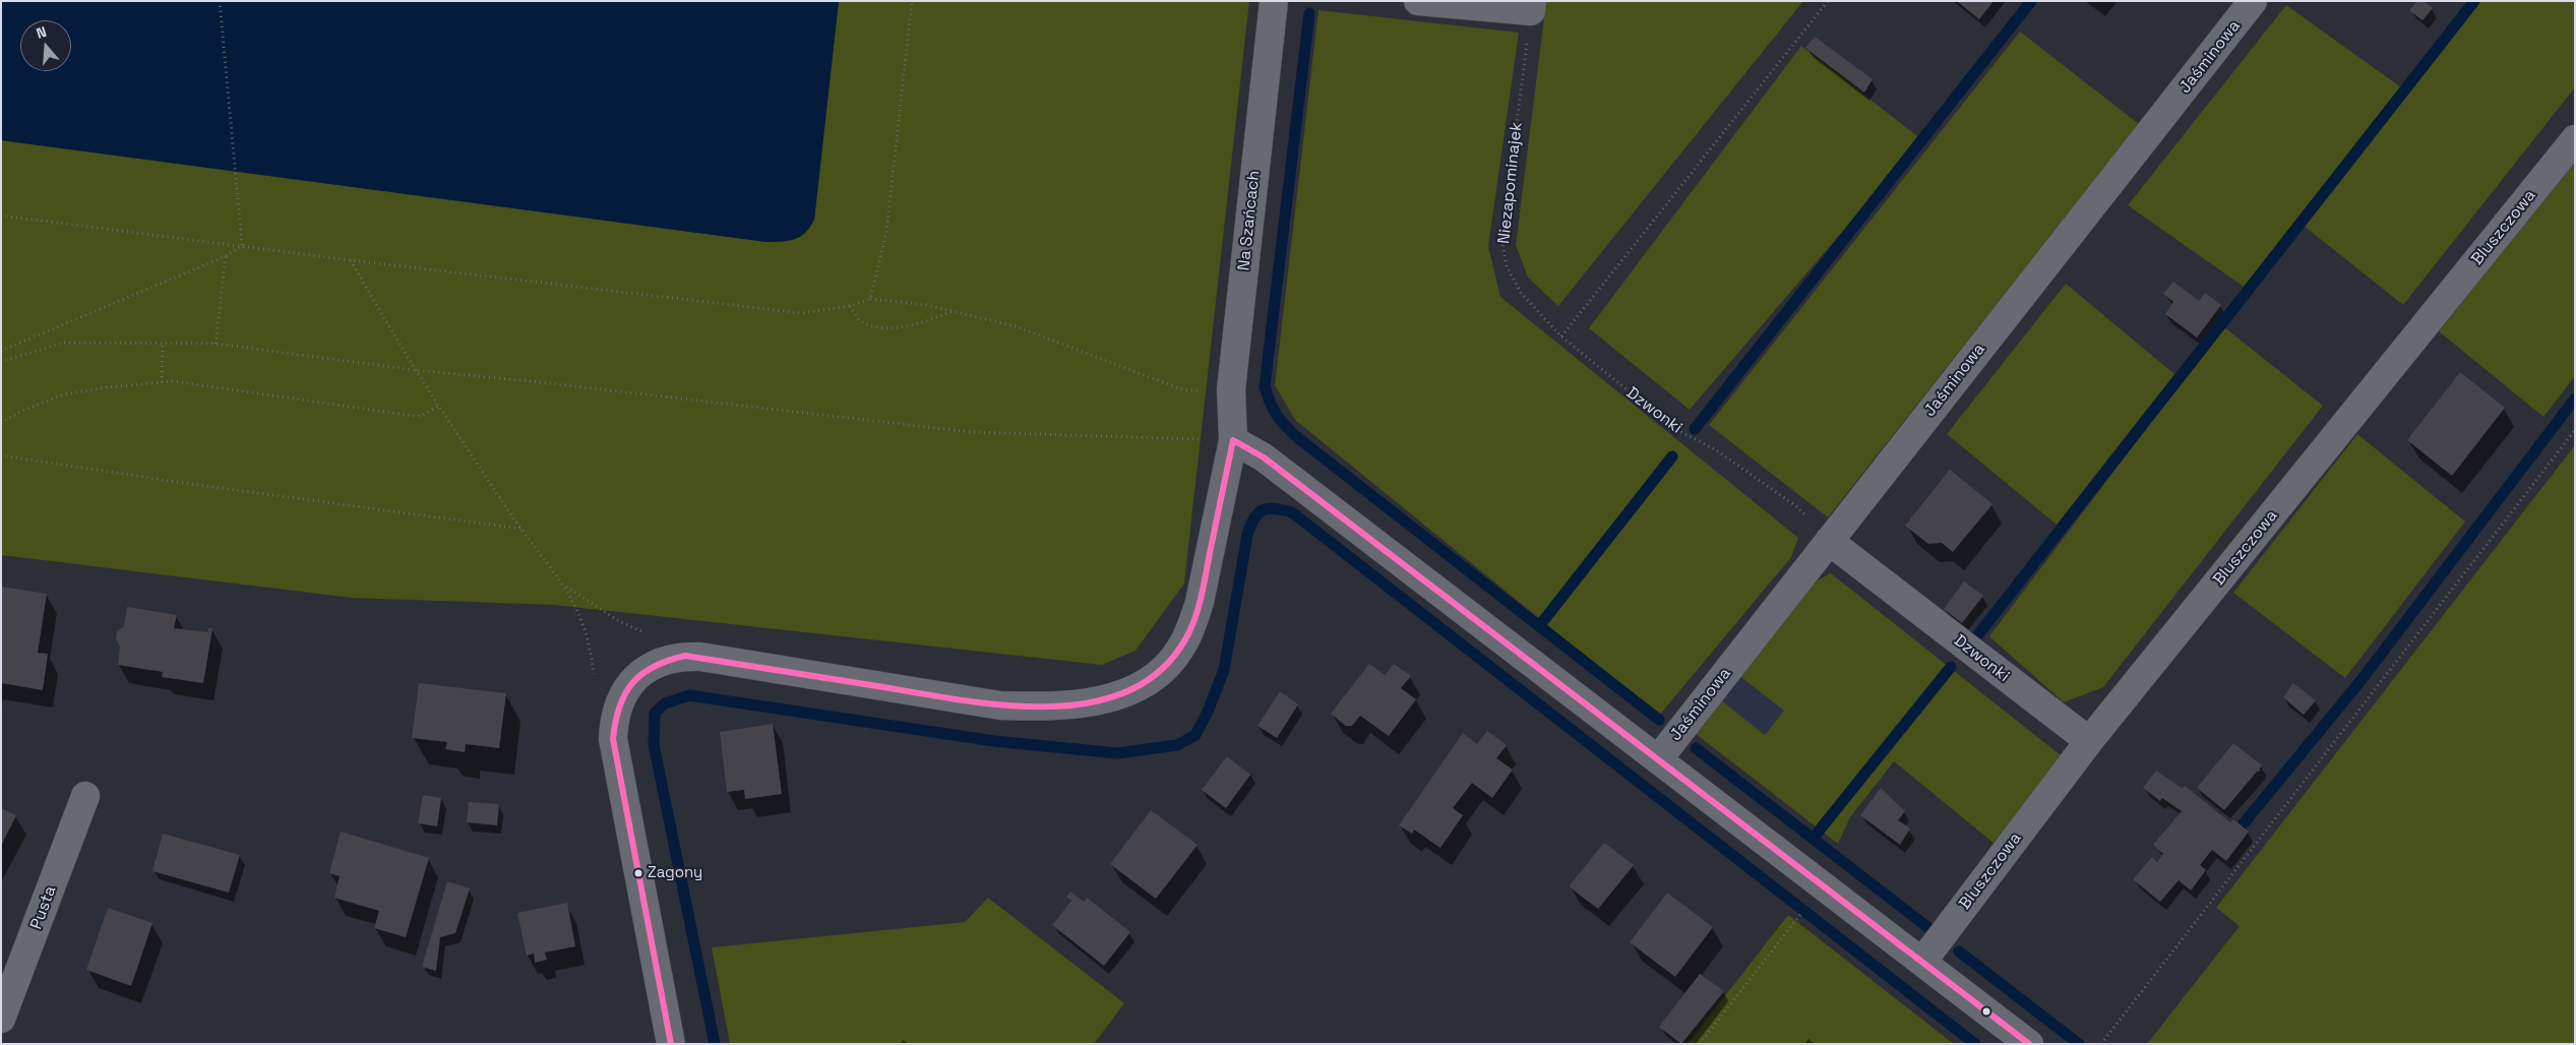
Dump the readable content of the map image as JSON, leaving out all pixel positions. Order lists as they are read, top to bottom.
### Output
{
  "streets": {
    "street": [
      "Jaśminowa",
      "Na Szańcach",
      "Bluszczowa",
      "Dzwonki",
      "Pusta"
    ],
    "path": ["Niezapominajek"]
  },
  "crossings": [
    ["Jaśminowa", "Dzwonki"],
    ["Niezapominajek", "Dzwonki"],
    ["Bluszczowa", "Dzwonki"]
  ],
  "places": ["Zagony"],
  "north": "top"
}
